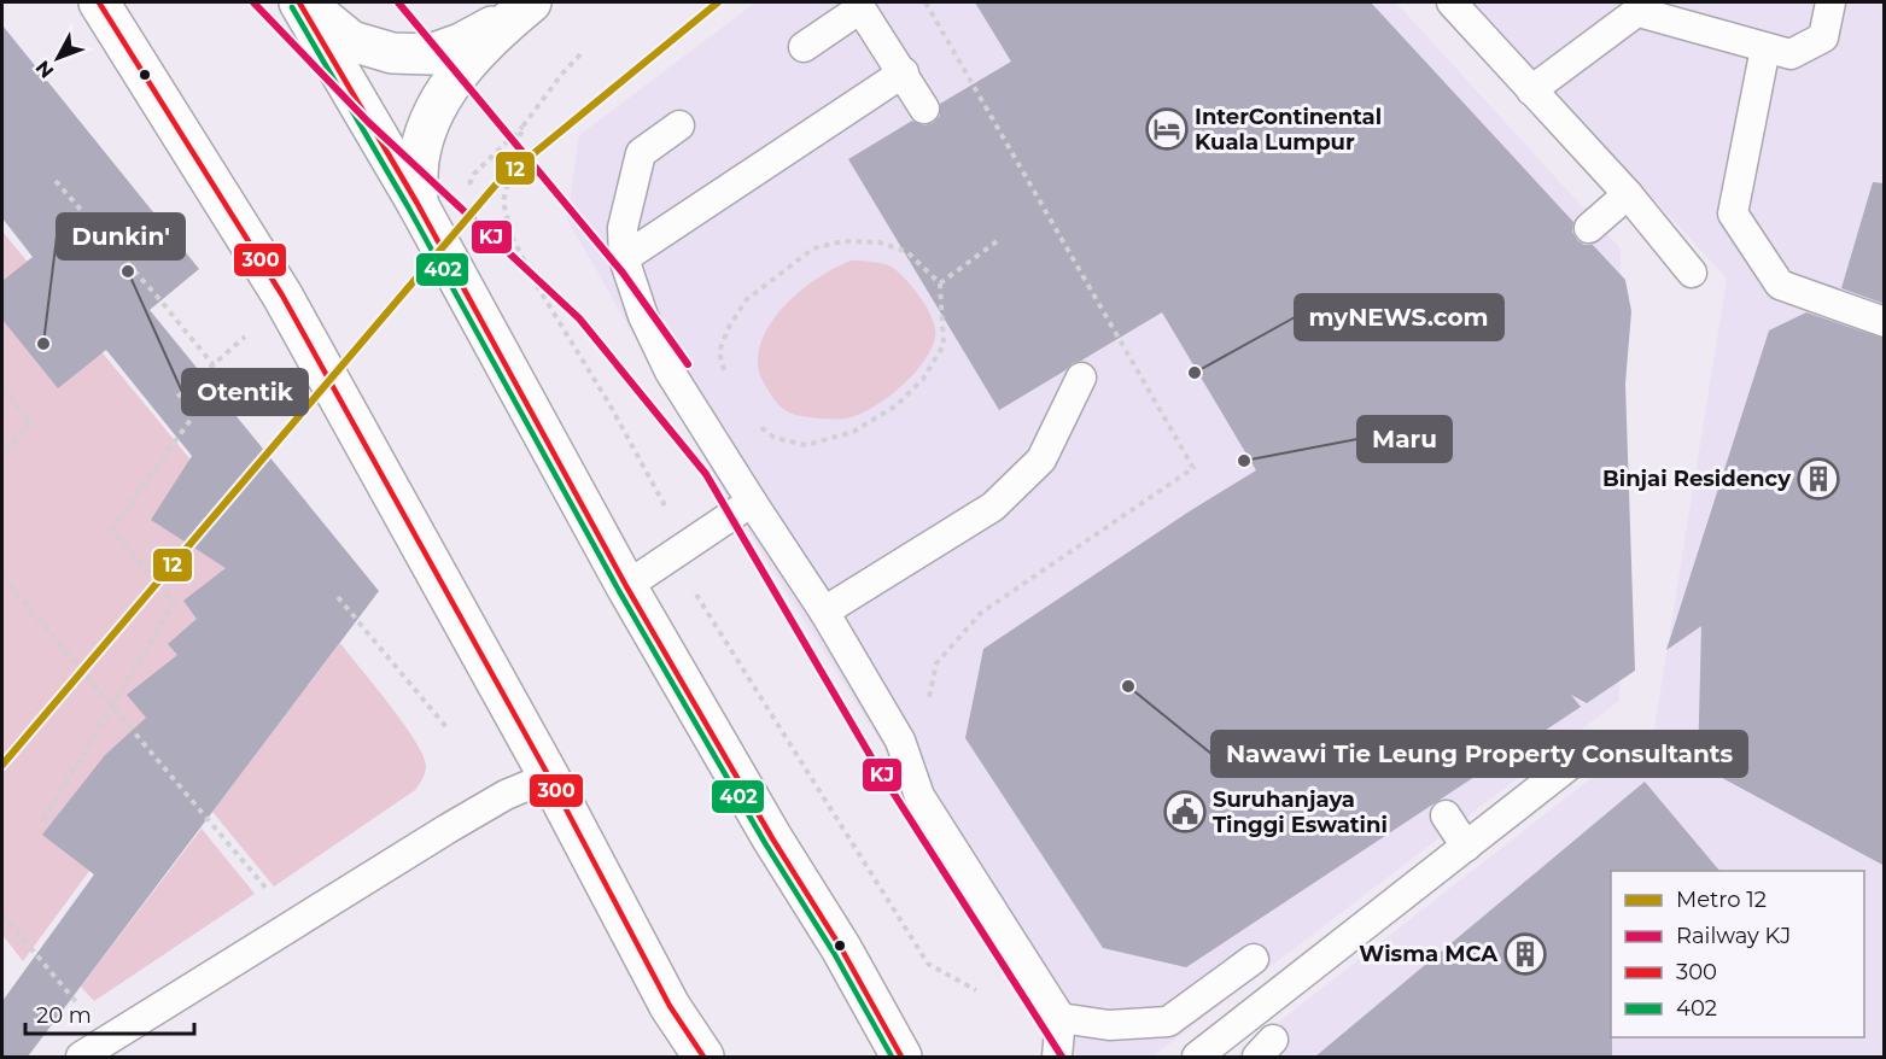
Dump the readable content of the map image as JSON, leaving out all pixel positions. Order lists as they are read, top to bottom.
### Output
{
  "places": {
    "hotel": ["InterContinental Kuala Lumpur"],
    "other": [
      "Otentik",
      "Dunkin'",
      "myNEWS.com",
      "Maru",
      "Nawawi Tie Leung Property Consultants"
    ],
    "building": ["Binjai Residency", "Wisma MCA"],
    "public building": ["Suruhanjaya Tinggi Eswatini"]
  },
  "lines": [
    "metro line 12",
    "rail line KJ",
    "transit line 300",
    "transit line 402"
  ],
  "legend": [
    "Metro 12",
    "Railway KJ",
    "300",
    "402"
  ],
  "scale_bar": "20 m",
  "north": "bottom left"
}
